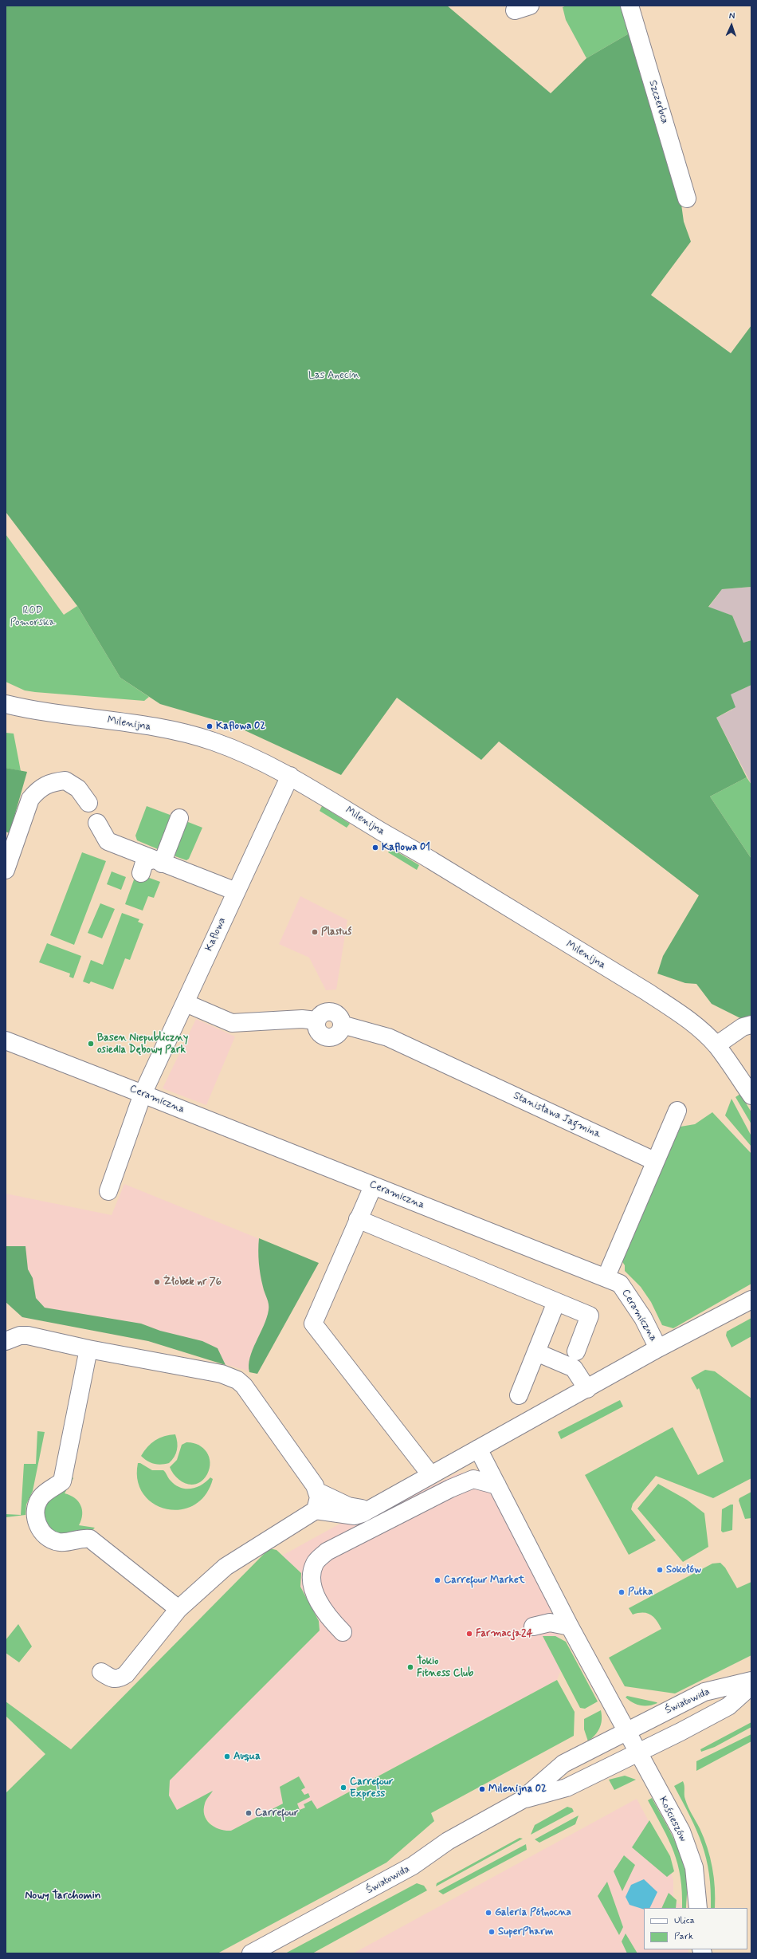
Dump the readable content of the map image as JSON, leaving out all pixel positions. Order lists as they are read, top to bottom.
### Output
{
  "streets": {
    "street": [
      "Szczerbca",
      "Milenijna",
      "Kaflowa",
      "Ceramiczna",
      "Stanisława Jagmina",
      "Światowida",
      "Kościeszów"
    ]
  },
  "crossings": [
    ["Milenijna", "Kaflowa"],
    ["Kaflowa", "Ceramiczna"],
    ["Kaflowa", "Stanisława Jagmina"],
    ["Światowida", "Kościeszów"]
  ],
  "districts": ["Nowy Tarchomin"],
  "parks": ["Las Anecin", "ROD Pomorska"],
  "places": [
    "Kaflowa 02",
    "Kaflowa 01",
    "Plastuś",
    "Basen Niepubliczny osiedla Dębowy Park",
    "Żłobek nr 76",
    "Sokołów",
    "Carrefour Market",
    "Putka",
    "Farmacja24",
    "Tokio Fitness Club",
    "Auqua",
    "Carrefour Express",
    "Milenijna 02",
    "Carrefour",
    "Galeria Północna",
    "SuperPharm"
  ],
  "legend": ["Ulica", "Park"],
  "north": "top"
}
